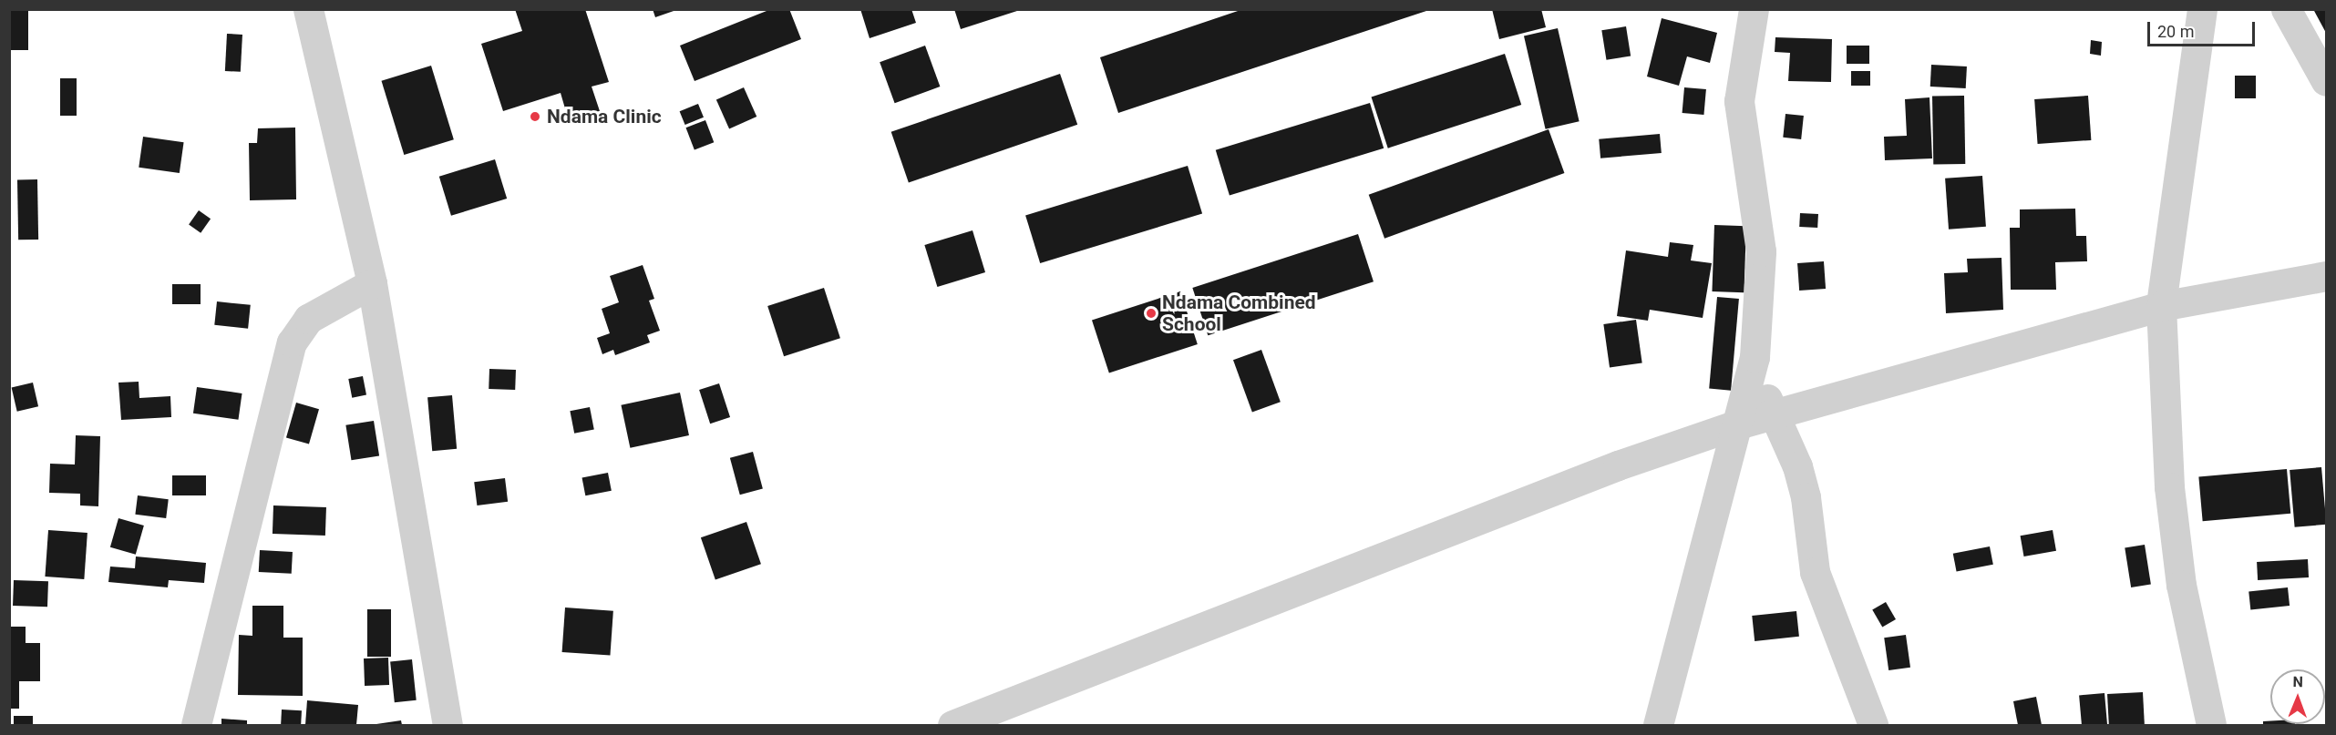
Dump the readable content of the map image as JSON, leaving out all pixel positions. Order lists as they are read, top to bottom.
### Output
{
  "places": ["Ndama Clinic", "Ndama Combined School"],
  "scale_bar": "20 m",
  "north": "top"
}
